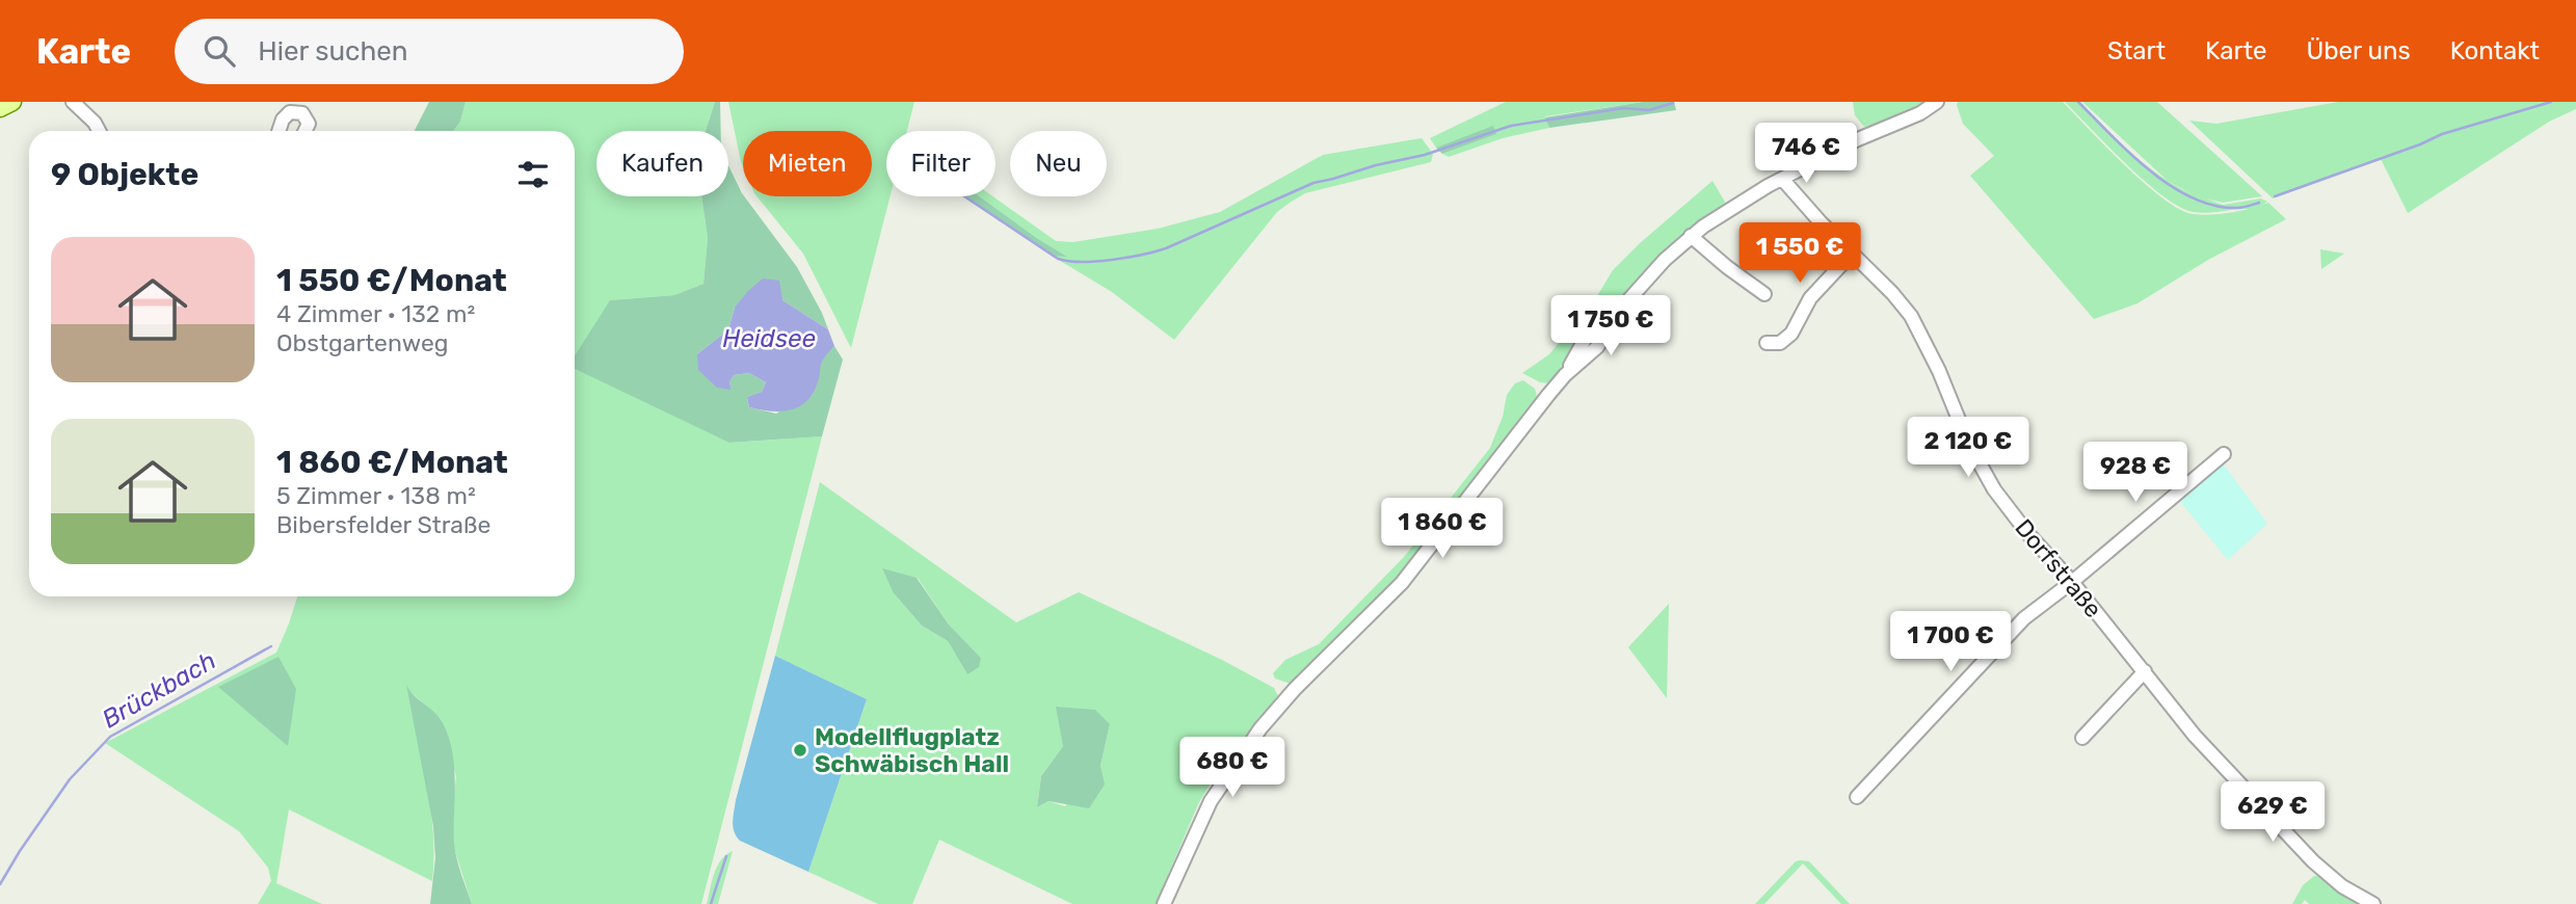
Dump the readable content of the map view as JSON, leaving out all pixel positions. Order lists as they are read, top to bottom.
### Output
{
  "streets": {
    "street": ["Dorfstraße"]
  },
  "water": ["Heidsee", "Brückbach"],
  "places": ["Modellflugplatz Schwäbisch Hall"],
  "page": {
    "header": "Karte",
    "search": "Hier suchen",
    "nav": [
      "Start",
      "Karte",
      "Über uns",
      "Kontakt"
    ],
    "price": [
      "746 €",
      "1 550 €",
      "1 750 €",
      "2 120 €",
      "928 €",
      "1 860 €",
      "1 700 €",
      "680 €",
      "629 €"
    ],
    "chip": [
      "Kaufen",
      "Mieten",
      "Filter",
      "Neu"
    ],
    "heading": "9 Objekte",
    "list": [
      {
        "name": "1 550 €/Monat",
        "note": "4 Zimmer · 132 m² · Obstgartenweg"
      },
      {
        "name": "1 860 €/Monat",
        "note": "5 Zimmer · 138 m² · Bibersfelder Straße"
      }
    ]
  }
}
